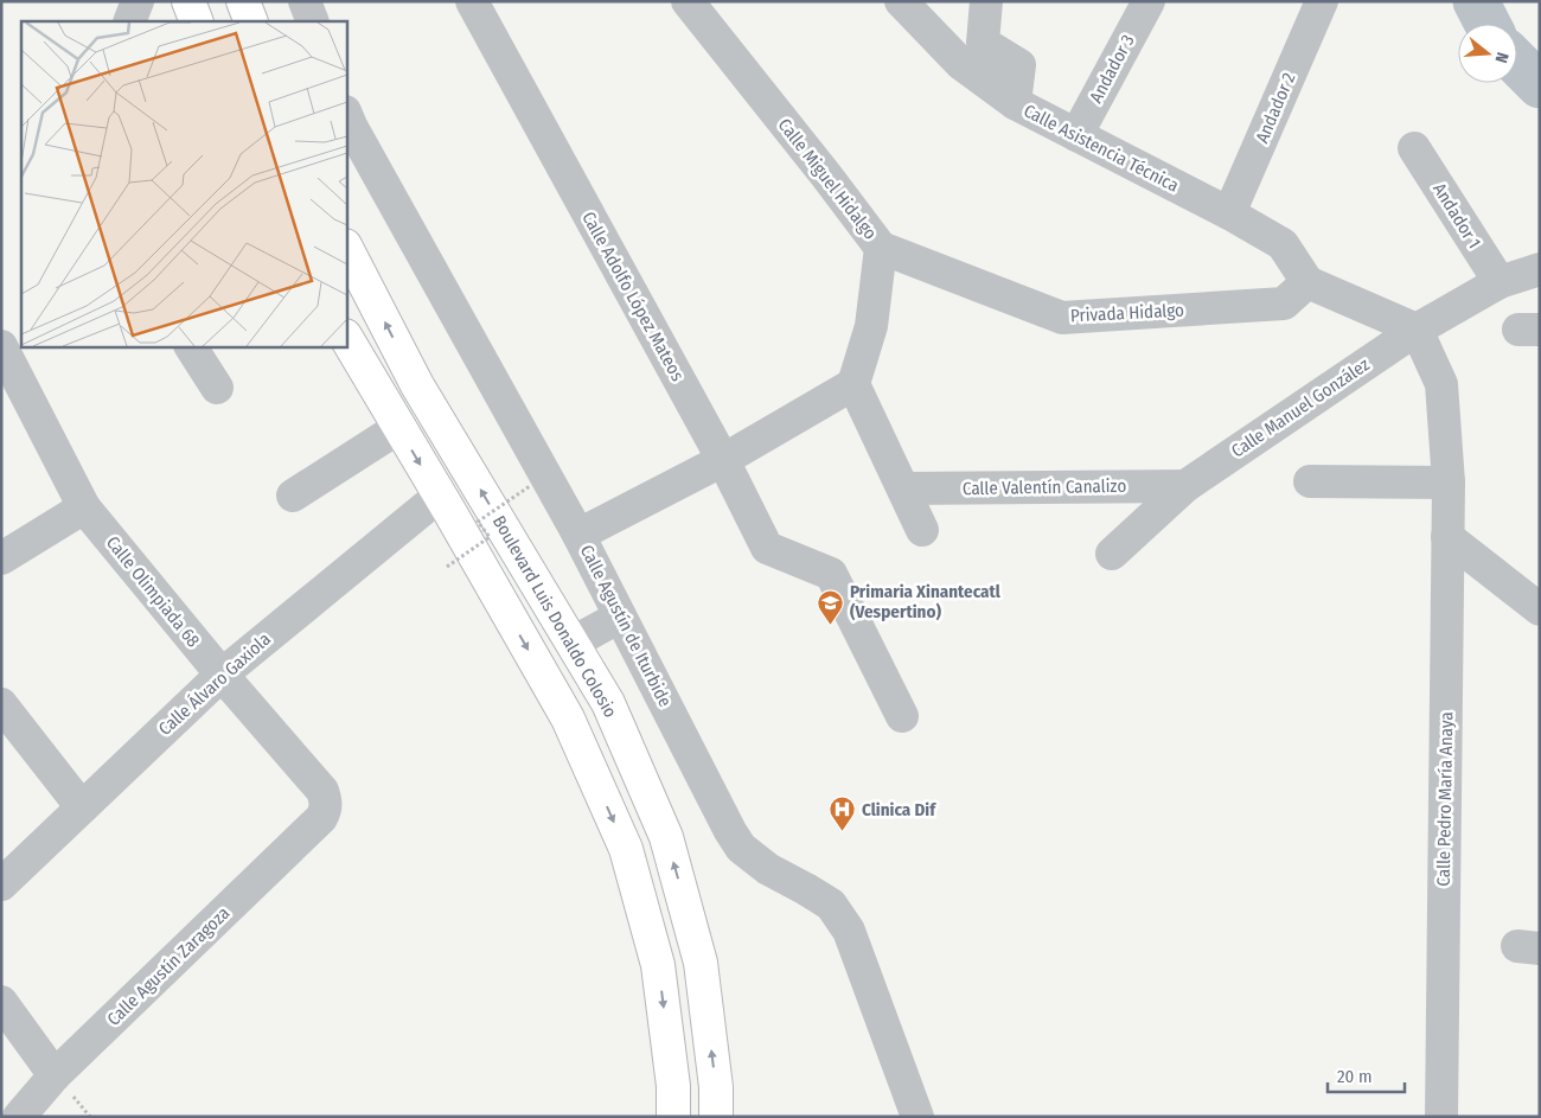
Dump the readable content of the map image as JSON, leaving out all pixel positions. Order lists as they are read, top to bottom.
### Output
{
  "streets": {
    "highway": ["Boulevard Luis Donaldo Colosio"],
    "street": [
      "Andador 3",
      "Andador 2",
      "Calle Asistencia Técnica",
      "Calle Miguel Hidalgo",
      "Andador 1",
      "Calle Adolfo López Mateos",
      "Privada Hidalgo",
      "Calle Manuel González",
      "Calle Valentín Canalizo",
      "Calle Olimpiada 68",
      "Calle Agustín de Iturbide",
      "Calle Álvaro Gaxiola",
      "Calle Pedro María Anaya",
      "Calle Agustín Zaragoza"
    ]
  },
  "crossings": [
    ["Andador 3", "Calle Asistencia Técnica"],
    ["Andador 2", "Calle Asistencia Técnica"],
    ["Calle Asistencia Técnica", "Privada Hidalgo"],
    ["Calle Miguel Hidalgo", "Privada Hidalgo"],
    ["Andador 1", "Calle Manuel González"],
    ["Calle Manuel González", "Calle Valentín Canalizo"],
    ["Calle Manuel González", "Calle Pedro María Anaya"],
    ["Calle Olimpiada 68", "Calle Álvaro Gaxiola"],
    ["Calle Olimpiada 68", "Calle Agustín Zaragoza"]
  ],
  "places": {
    "school or university": ["Primaria Xinantecatl (Vespertino)"],
    "hospital": ["Clinica Dif"]
  },
  "scale_bar": "20 m",
  "north": "right"
}
